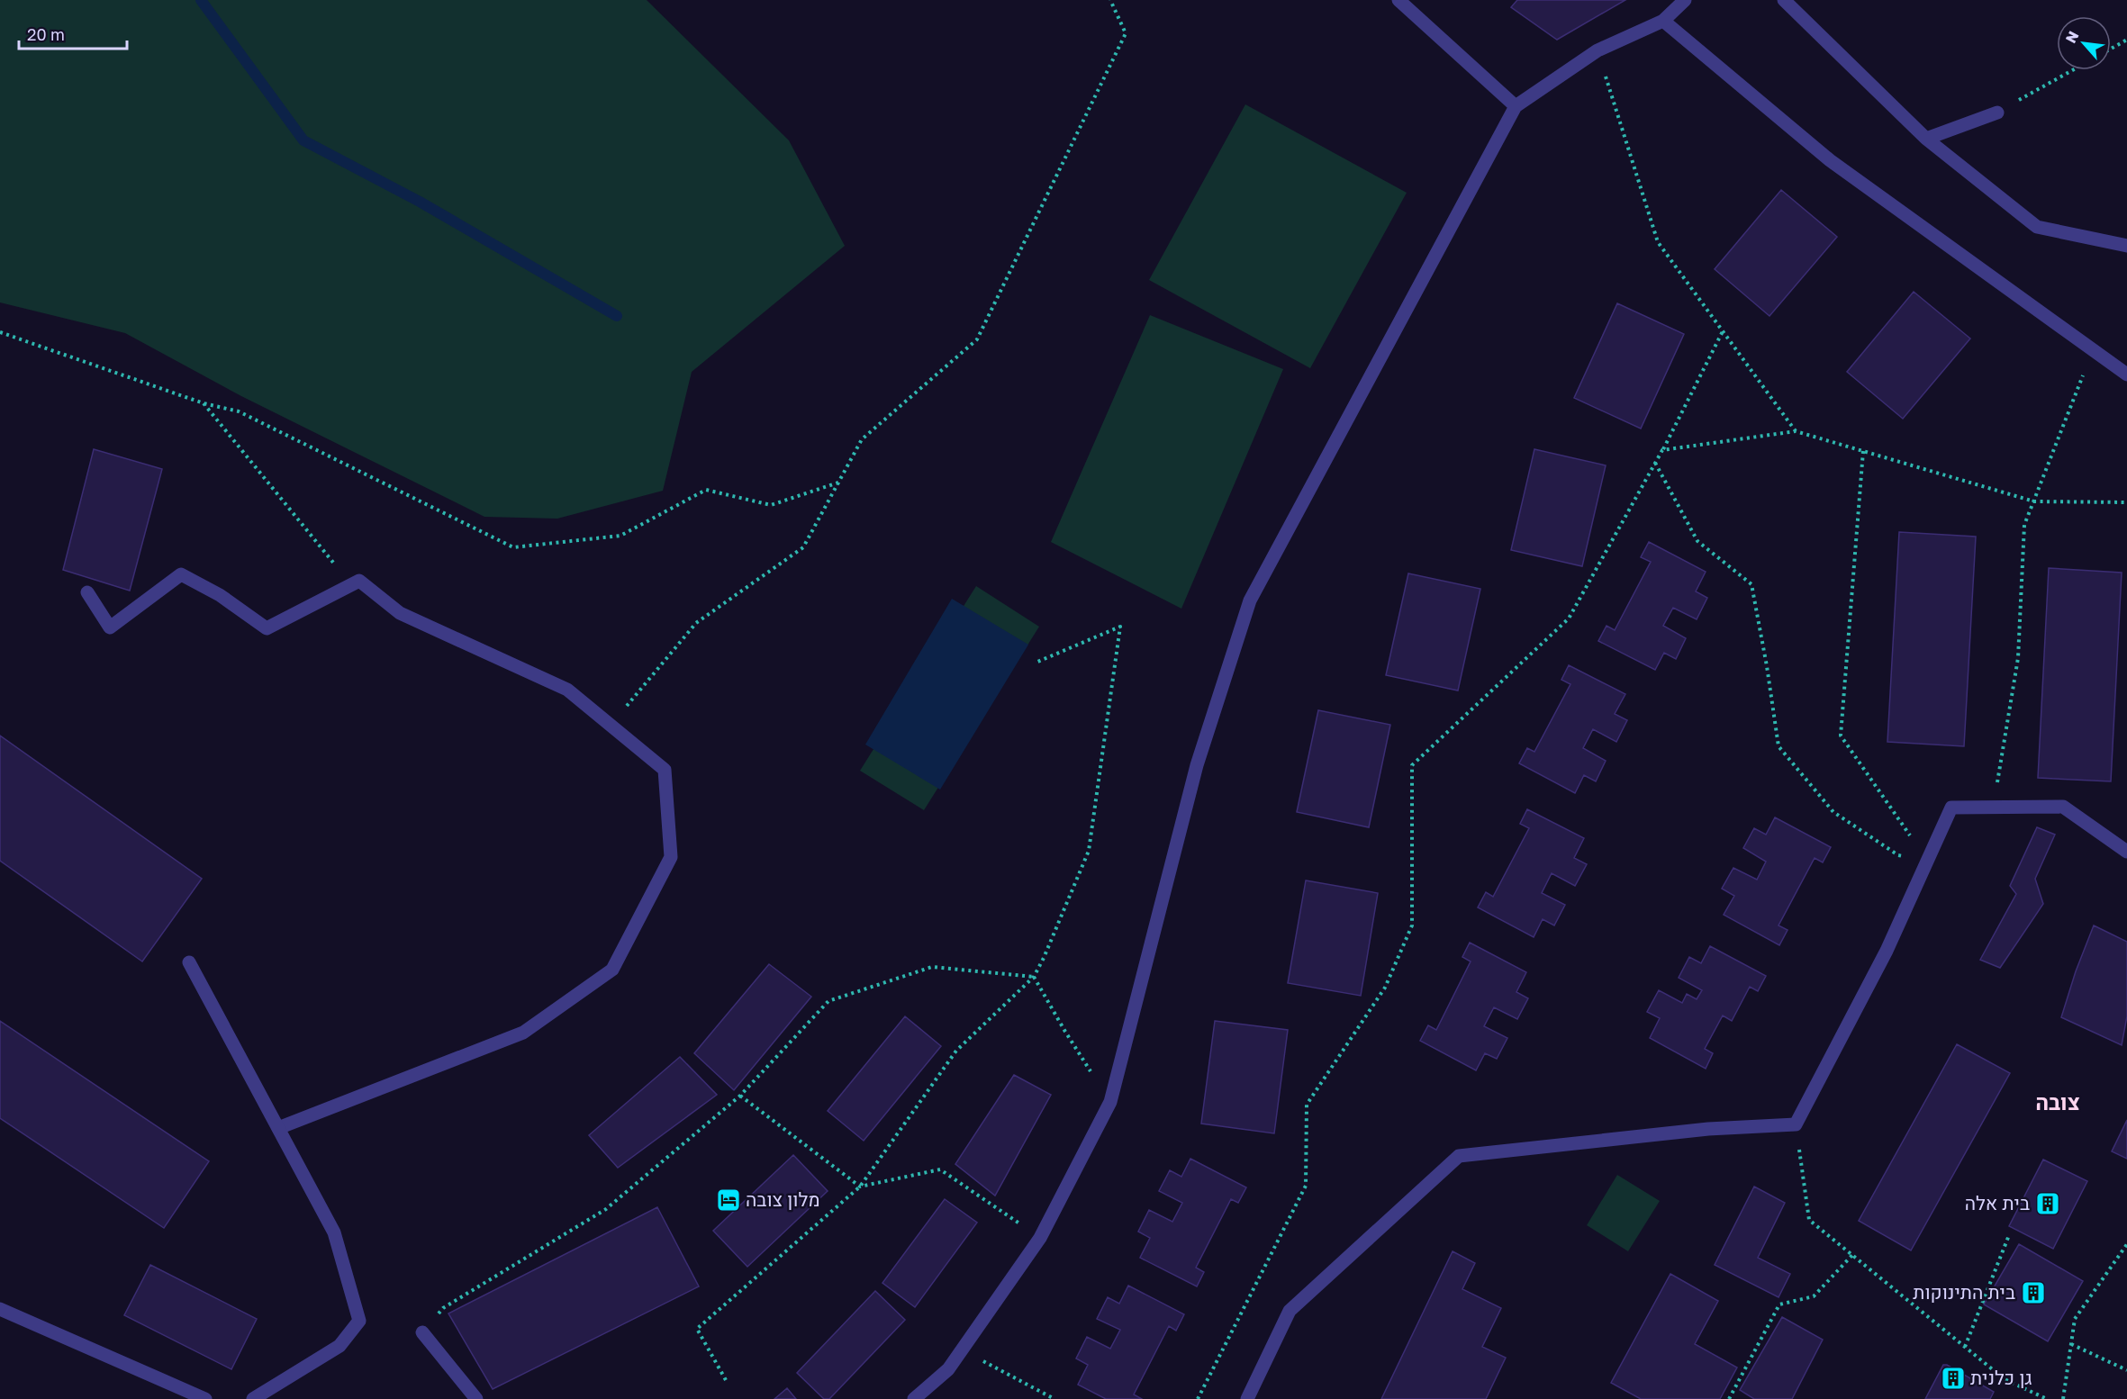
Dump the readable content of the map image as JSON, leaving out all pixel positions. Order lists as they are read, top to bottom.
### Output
{
  "districts": ["צובה"],
  "places": {
    "hotel": ["מלון צובה"],
    "building": ["בית אלה", "בית התינוקות", "גן כלנית"]
  },
  "scale_bar": "20 m",
  "north": "top left"
}
